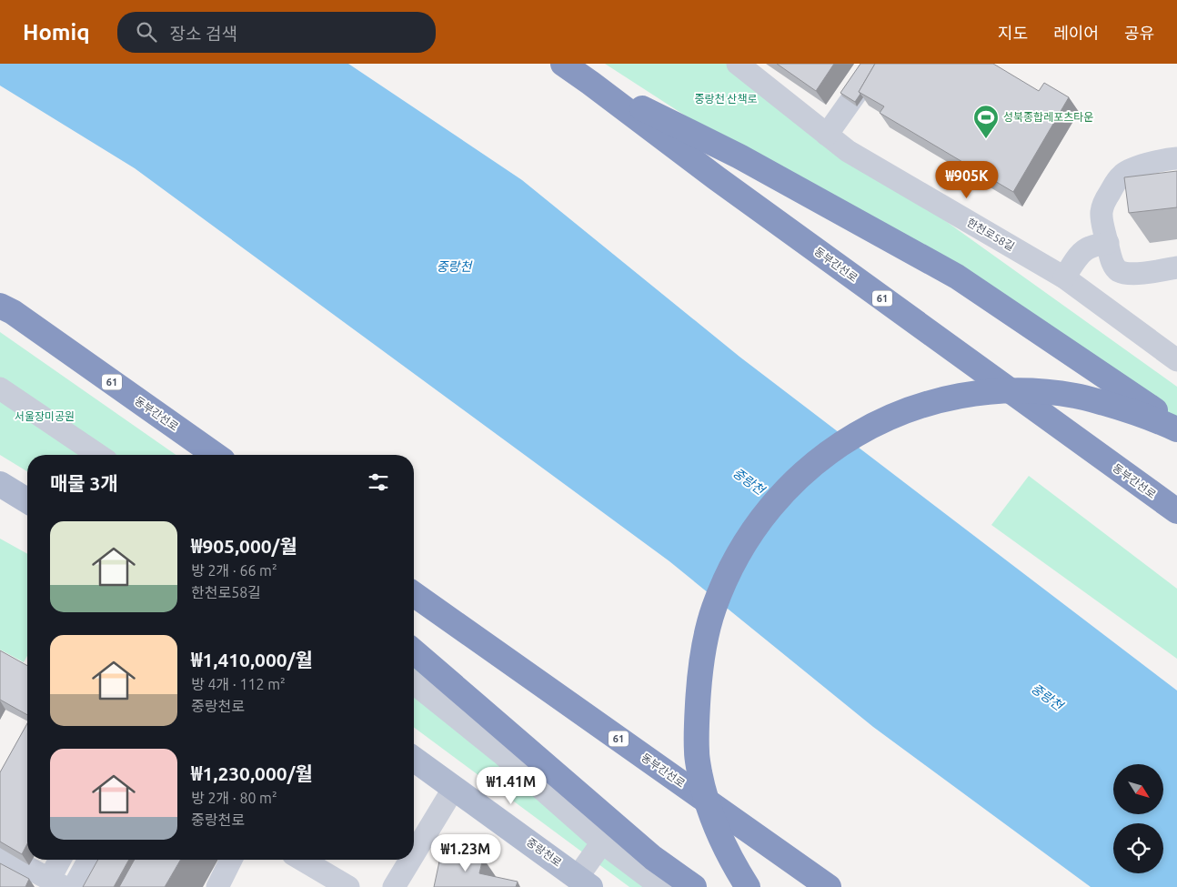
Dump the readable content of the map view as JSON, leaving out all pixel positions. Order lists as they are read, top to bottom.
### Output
{
  "streets": {
    "highway": ["동부간선로", "61"],
    "main road": ["중랑천로"],
    "street": ["한천로58길"]
  },
  "water": ["중랑천"],
  "parks": ["중랑천 산책로", "서울장미공원"],
  "places": {
    "sports": ["성북종합레포츠타운"]
  },
  "north": "bottom right",
  "page": {
    "header": "Homiq",
    "search": "장소 검색",
    "nav": ["지도", "레이어", "공유"],
    "price": ["₩905K", "₩1.41M", "₩1.23M"],
    "heading": "매물 3개",
    "list": [
      {
        "name": "₩905,000/월",
        "note": "방 2개 · 66 m² · 한천로58길"
      },
      {
        "name": "₩1,410,000/월",
        "note": "방 4개 · 112 m² · 중랑천로"
      },
      {
        "name": "₩1,230,000/월",
        "note": "방 2개 · 80 m² · 중랑천로"
      }
    ]
  }
}
